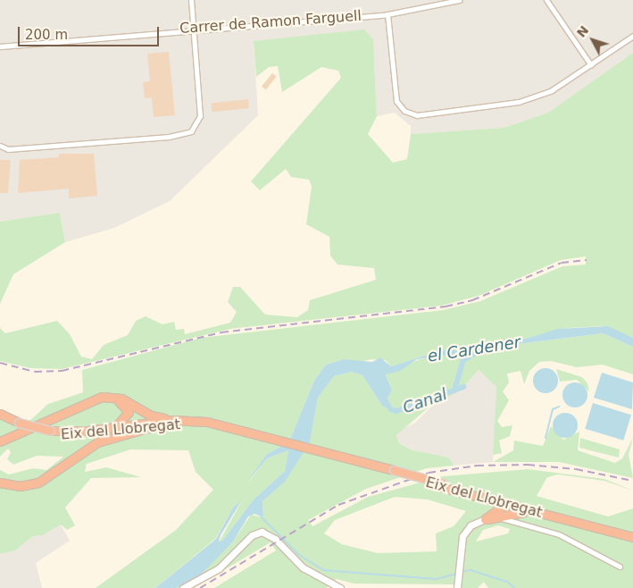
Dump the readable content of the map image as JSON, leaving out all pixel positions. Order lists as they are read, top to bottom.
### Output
{
  "streets": {
    "highway": ["Eix del Llobregat"],
    "street": ["Carrer de Ramon Farguell"]
  },
  "water": ["el Cardener", "Canal"],
  "scale_bar": "200 m",
  "north": "top left"
}
